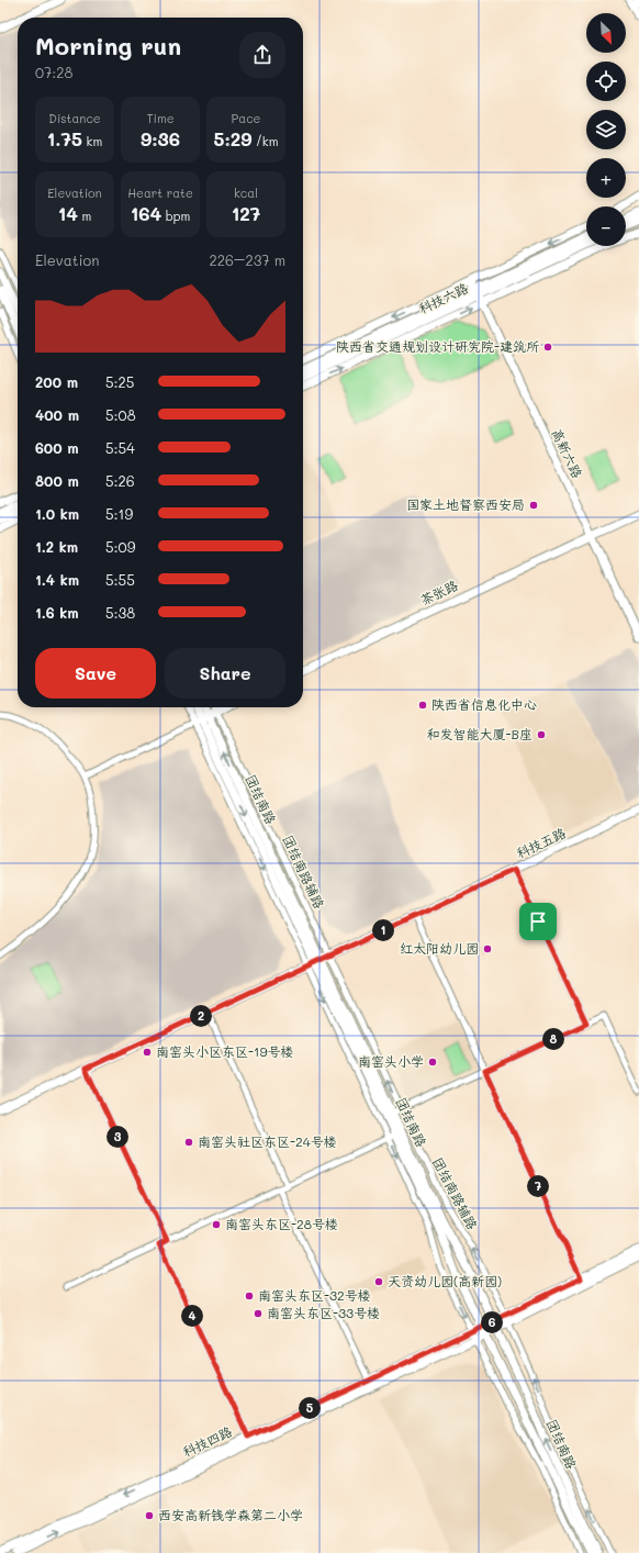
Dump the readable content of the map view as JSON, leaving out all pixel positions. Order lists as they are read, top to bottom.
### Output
{
  "streets": {
    "main road": [
      "科技六路",
      "高新六路",
      "茶张路",
      "团结南路",
      "科技五路",
      "科技四路"
    ],
    "street": ["团结南路辅路"]
  },
  "crossings": [
    ["科技六路", "高新六路"],
    ["高新六路", "茶张路"],
    ["团结南路", "科技五路"],
    ["团结南路", "团结南路辅路"],
    ["团结南路", "科技四路"],
    ["科技五路", "团结南路辅路"],
    ["团结南路辅路", "科技四路"]
  ],
  "places": [
    "陕西省交通规划设计研究院-建筑所",
    "国家土地督察西安局",
    "陕西省信息化中心",
    "和发智能大厦-B座",
    "红太阳幼儿园",
    "南窑头小区东区-19号楼",
    "南窑头小学",
    "南窑头社区东区-24号楼",
    "南窑头东区-28号楼",
    "天资幼儿园(高新园)",
    "南窑头东区-32号楼",
    "南窑头东区-33号楼",
    "西安高新钱学森第二小学"
  ],
  "north": "bottom right",
  "page": {
    "map_buttons": ["+", "−"],
    "heading": ["Morning run", "07:28"],
    "stats": [
      ["Distance", "1.75 km"],
      ["Time", "9:36"],
      ["Pace", "5:29 /km"],
      ["Elevation", "14 m"],
      ["Heart rate", "164 bpm"],
      ["kcal", "127"]
    ],
    "chart": ["Elevation", "226–237 m"],
    "list": [
      {
        "name": "200 m",
        "note": "5:25"
      },
      {
        "name": "400 m",
        "note": "5:08"
      },
      {
        "name": "600 m",
        "note": "5:54"
      },
      {
        "name": "800 m",
        "note": "5:26"
      },
      {
        "name": "1.0 km",
        "note": "5:19"
      },
      {
        "name": "1.2 km",
        "note": "5:09"
      },
      {
        "name": "1.4 km",
        "note": "5:55"
      },
      {
        "name": "1.6 km",
        "note": "5:38"
      }
    ],
    "buttons": ["Save", "Share"],
    "pins": [
      "1",
      "2",
      "8",
      "3",
      "7",
      "4",
      "6",
      "5"
    ]
  }
}
